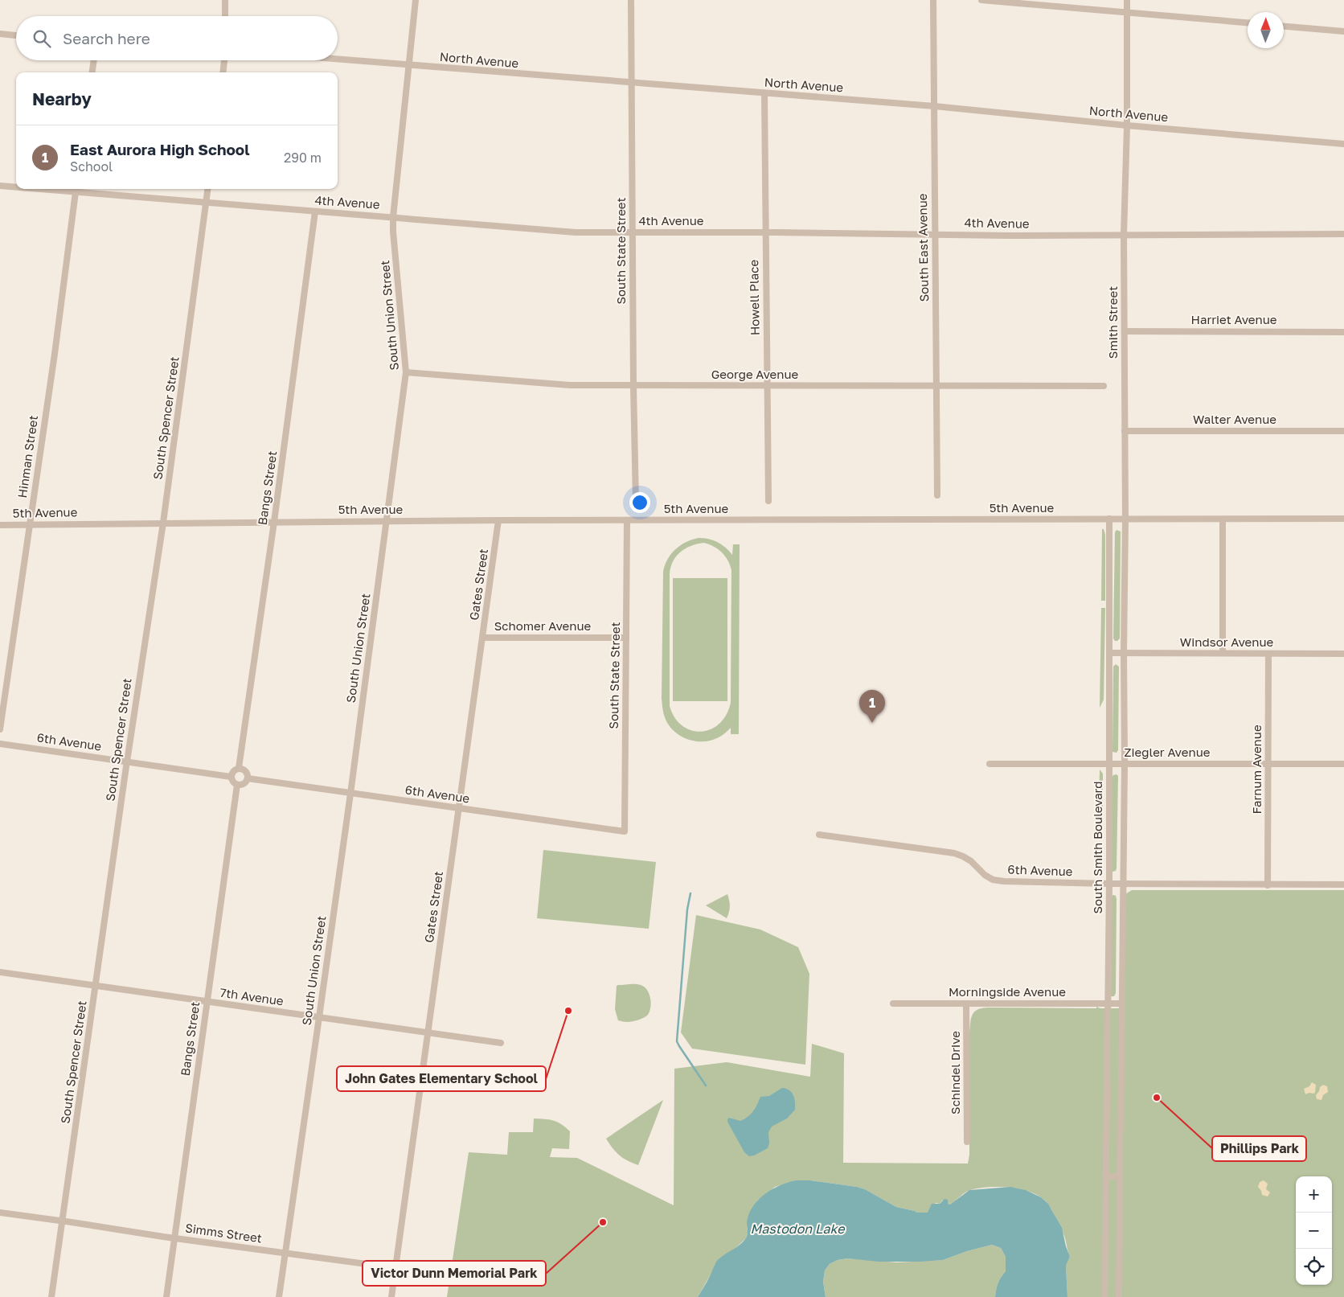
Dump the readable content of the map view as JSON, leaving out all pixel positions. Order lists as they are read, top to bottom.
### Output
{
  "streets": {
    "street": [
      "North Avenue",
      "4th Avenue",
      "South East Avenue",
      "South State Street",
      "Howell Place",
      "South Union Street",
      "Harriet Avenue",
      "Smith Street",
      "George Avenue",
      "South Spencer Street",
      "Walter Avenue",
      "Hinman Street",
      "Bangs Street",
      "5th Avenue",
      "Gates Street",
      "Schomer Avenue",
      "Windsor Avenue",
      "6th Avenue",
      "Ziegler Avenue",
      "Farnum Avenue",
      "South Smith Boulevard",
      "Morningside Avenue",
      "7th Avenue",
      "Schindel Drive",
      "Simms Street"
    ]
  },
  "crossings": [
    ["North Avenue", "South East Avenue"],
    ["North Avenue", "South State Street"],
    ["North Avenue", "Howell Place"],
    ["North Avenue", "South Union Street"],
    ["North Avenue", "Smith Street"],
    ["4th Avenue", "South East Avenue"],
    ["4th Avenue", "South State Street"],
    ["4th Avenue", "Howell Place"],
    ["4th Avenue", "South Union Street"],
    ["4th Avenue", "Smith Street"],
    ["4th Avenue", "South Spencer Street"],
    ["4th Avenue", "Hinman Street"],
    ["4th Avenue", "Bangs Street"],
    ["South East Avenue", "George Avenue"],
    ["South State Street", "George Avenue"],
    ["South State Street", "5th Avenue"],
    ["South State Street", "Schomer Avenue"],
    ["South State Street", "6th Avenue"],
    ["Howell Place", "George Avenue"],
    ["South Union Street", "George Avenue"],
    ["South Union Street", "5th Avenue"],
    ["South Union Street", "6th Avenue"],
    ["South Union Street", "7th Avenue"],
    ["South Union Street", "Simms Street"],
    ["Harriet Avenue", "Smith Street"],
    ["Smith Street", "Walter Avenue"],
    ["Smith Street", "5th Avenue"],
    ["Smith Street", "South Smith Boulevard"],
    ["South Spencer Street", "5th Avenue"],
    ["South Spencer Street", "6th Avenue"],
    ["South Spencer Street", "7th Avenue"],
    ["South Spencer Street", "Simms Street"],
    ["Hinman Street", "5th Avenue"],
    ["Bangs Street", "5th Avenue"],
    ["Bangs Street", "6th Avenue"],
    ["Bangs Street", "7th Avenue"],
    ["Bangs Street", "Simms Street"],
    ["5th Avenue", "Gates Street"],
    ["5th Avenue", "South Smith Boulevard"],
    ["Gates Street", "Schomer Avenue"],
    ["Gates Street", "6th Avenue"],
    ["Gates Street", "7th Avenue"],
    ["Gates Street", "Simms Street"],
    ["Windsor Avenue", "Farnum Avenue"],
    ["Windsor Avenue", "South Smith Boulevard"],
    ["6th Avenue", "Farnum Avenue"],
    ["6th Avenue", "South Smith Boulevard"],
    ["Ziegler Avenue", "Farnum Avenue"],
    ["Ziegler Avenue", "South Smith Boulevard"],
    ["South Smith Boulevard", "Morningside Avenue"],
    ["Morningside Avenue", "Schindel Drive"]
  ],
  "water": ["Mastodon Lake"],
  "places": ["John Gates Elementary School", "Phillips Park", "Victor Dunn Memorial Park"],
  "north": "top",
  "page": {
    "search": "Search here",
    "heading": "Nearby",
    "list": [
      {
        "mark": "1",
        "name": "East Aurora High School",
        "note": "School",
        "value": "290 m"
      }
    ],
    "pins": "1",
    "map_buttons": ["+", "−"]
  }
}
